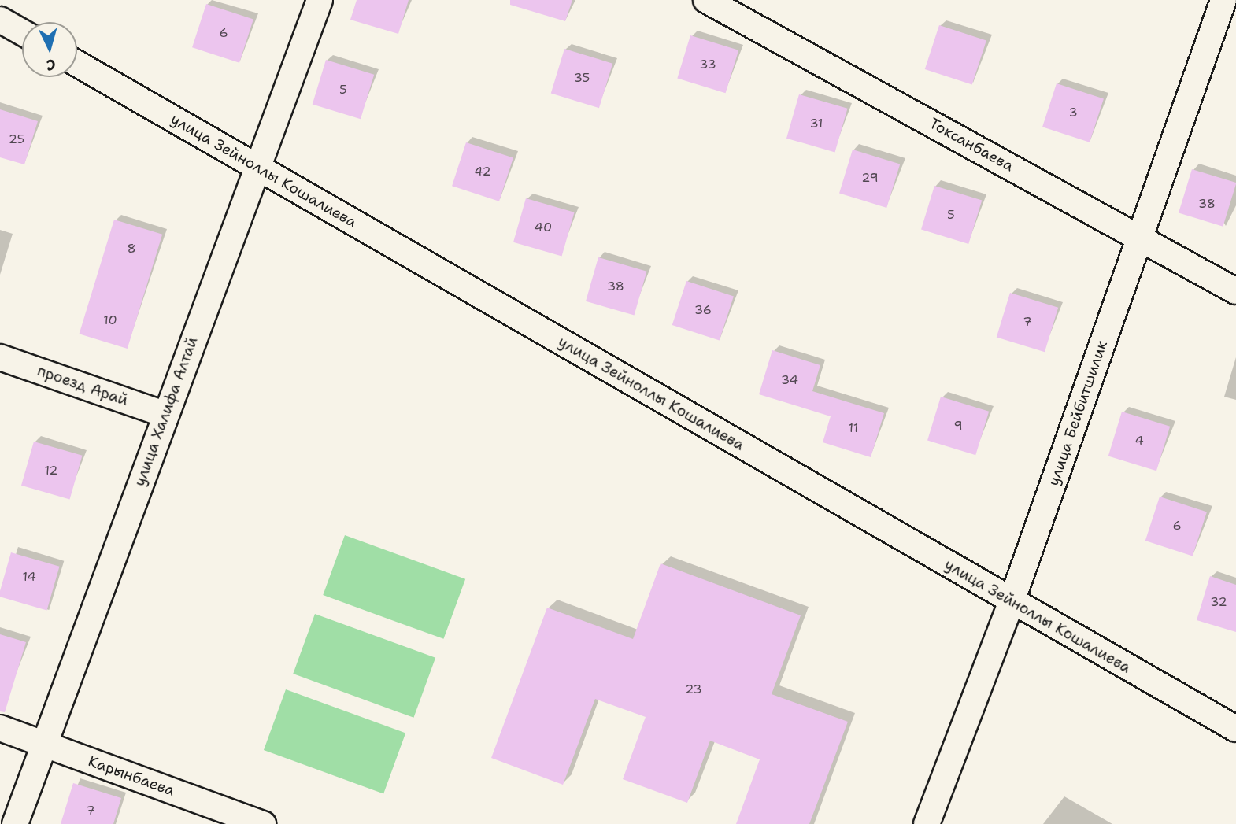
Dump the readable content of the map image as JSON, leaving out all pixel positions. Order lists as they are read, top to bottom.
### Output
{
  "streets": {
    "street": [
      "Токсанбаева",
      "улица Зейноллы Кошалиева",
      "проезд Арай",
      "улица Халифа Алтай",
      "улица Бейбитшилик",
      "Карынбаева"
    ]
  },
  "crossings": [
    ["Токсанбаева", "улица Бейбитшилик"],
    ["улица Зейноллы Кошалиева", "улица Халифа Алтай"],
    ["улица Зейноллы Кошалиева", "улица Бейбитшилик"],
    ["проезд Арай", "улица Халифа Алтай"],
    ["улица Халифа Алтай", "Карынбаева"]
  ],
  "house_numbers": [
    "6",
    "33",
    "35",
    "5",
    "3",
    "31",
    "25",
    "42",
    "29",
    "38",
    "5",
    "40",
    "8",
    "38",
    "36",
    "10",
    "7",
    "34",
    "9",
    "11",
    "4",
    "12",
    "6",
    "14",
    "32",
    "23",
    "7"
  ],
  "north": "bottom"
}
